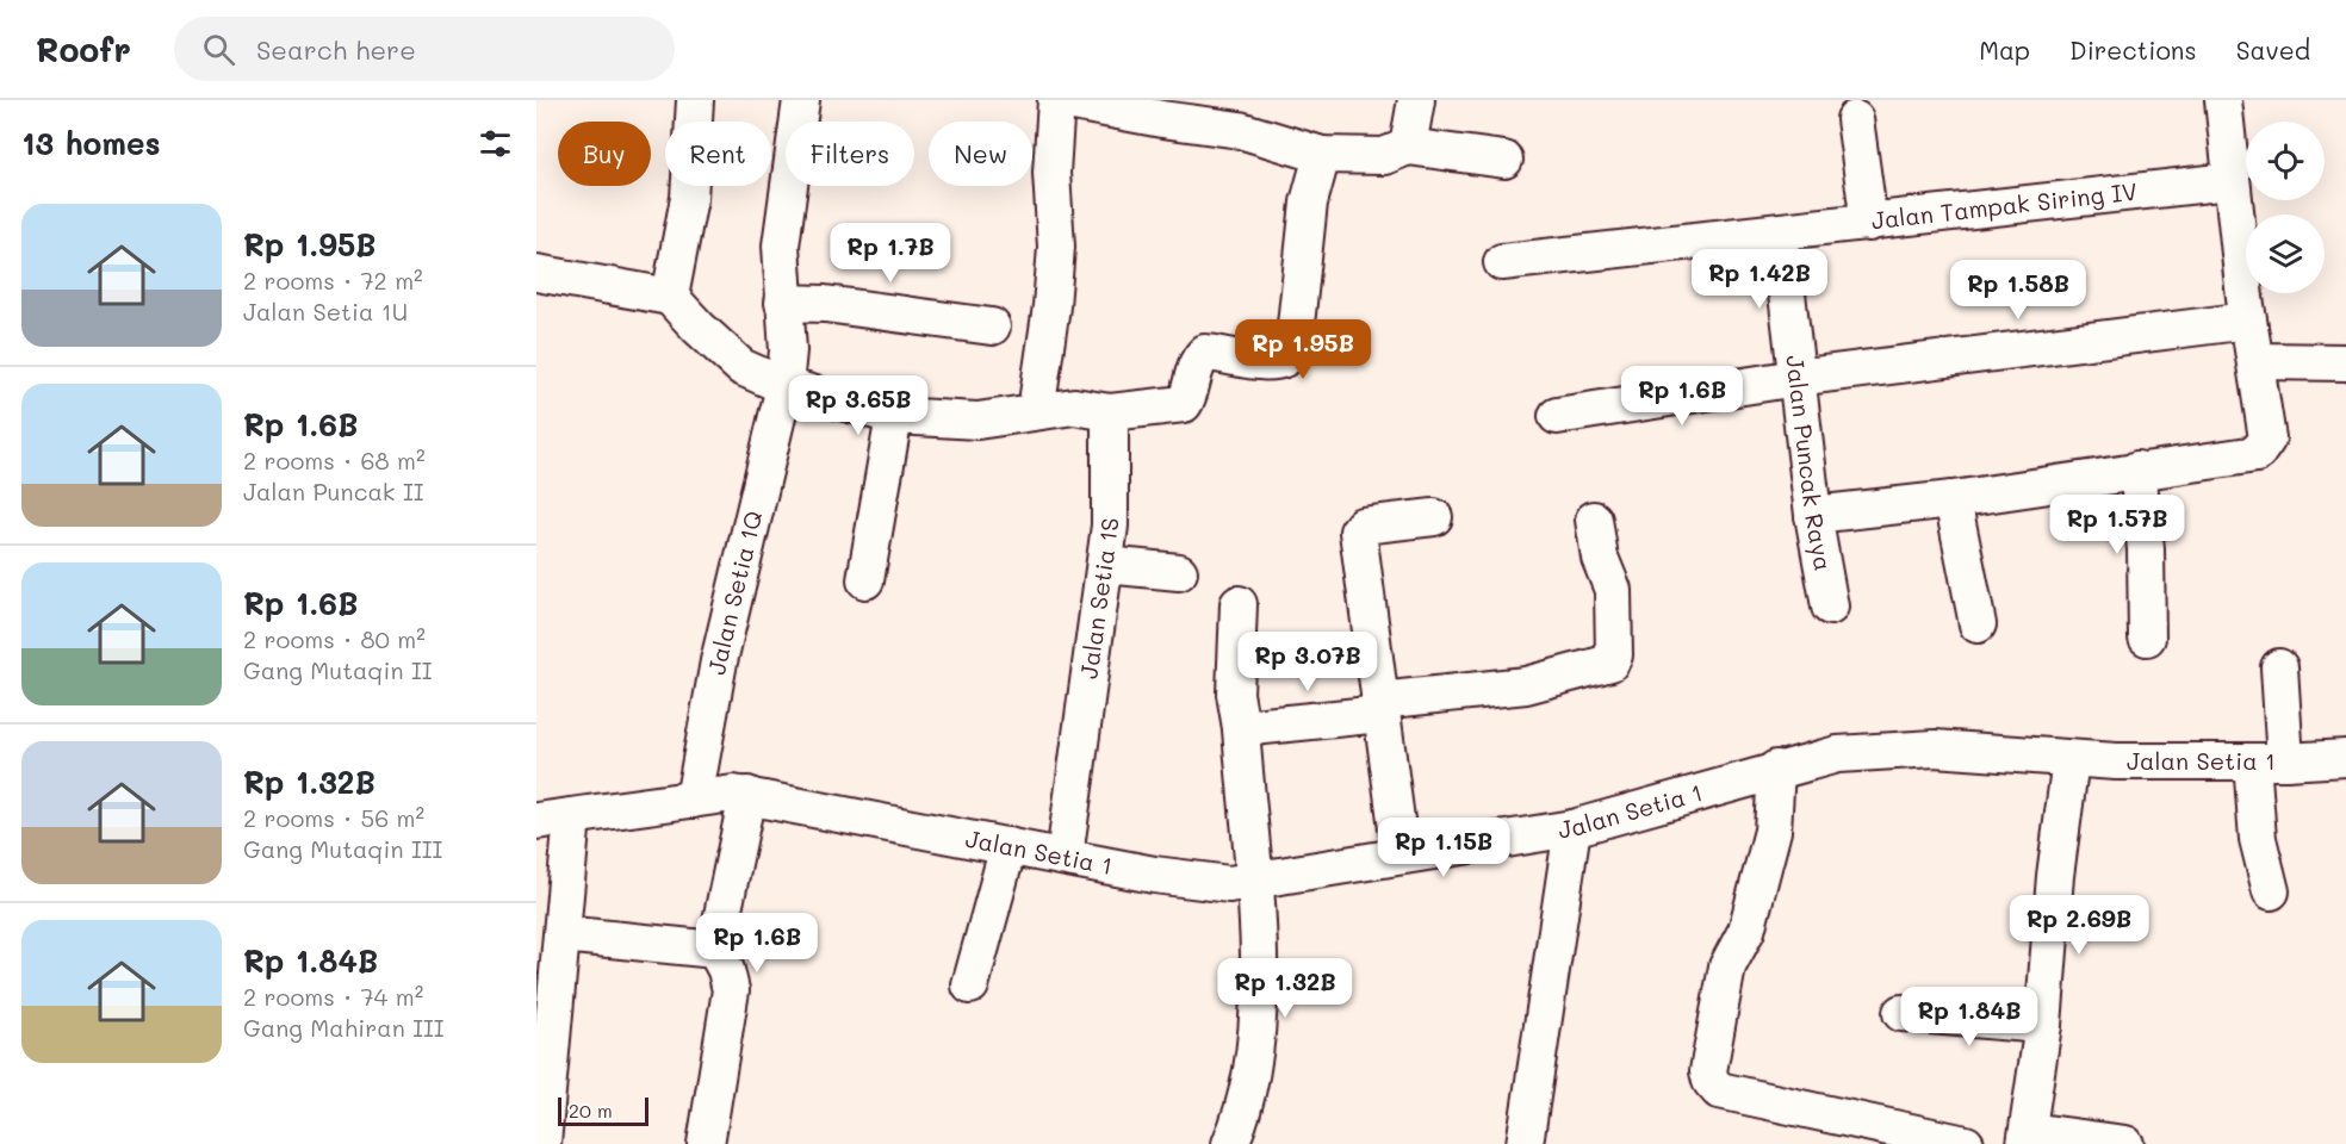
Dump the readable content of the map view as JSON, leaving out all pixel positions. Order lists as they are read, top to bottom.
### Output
{
  "streets": {
    "street": [
      "Jalan Tampak Siring IV",
      "Jalan Puncak Raya",
      "Jalan Setia 1Q",
      "Jalan Setia 1S",
      "Jalan Setia 1"
    ]
  },
  "crossings": [
    ["Jalan Tampak Siring IV", "Jalan Puncak Raya"],
    ["Jalan Setia 1Q", "Jalan Setia 1"],
    ["Jalan Setia 1S", "Jalan Setia 1"]
  ],
  "scale_bar": "20 m",
  "page": {
    "header": "Roofr",
    "search": "Search here",
    "nav": ["Map", "Directions", "Saved"],
    "heading": "13 homes",
    "chip": [
      "Buy",
      "Rent",
      "Filters",
      "New"
    ],
    "list": [
      {
        "name": "Rp 1.95B",
        "note": "2 rooms · 72 m² · Jalan Setia 1U"
      },
      {
        "name": "Rp 1.6B",
        "note": "2 rooms · 68 m² · Jalan Puncak II"
      },
      {
        "name": "Rp 1.6B",
        "note": "2 rooms · 80 m² · Gang Mutaqin II"
      },
      {
        "name": "Rp 1.32B",
        "note": "2 rooms · 56 m² · Gang Mutaqin III"
      },
      {
        "name": "Rp 1.84B",
        "note": "2 rooms · 74 m² · Gang Mahiran III"
      }
    ],
    "price": [
      "Rp 1.7B",
      "Rp 1.42B",
      "Rp 1.58B",
      "Rp 1.95B",
      "Rp 1.6B",
      "Rp 3.65B",
      "Rp 1.57B",
      "Rp 3.07B",
      "Rp 1.15B",
      "Rp 2.69B",
      "Rp 1.6B",
      "Rp 1.32B",
      "Rp 1.84B"
    ],
    "scale": "20 m"
  }
}
